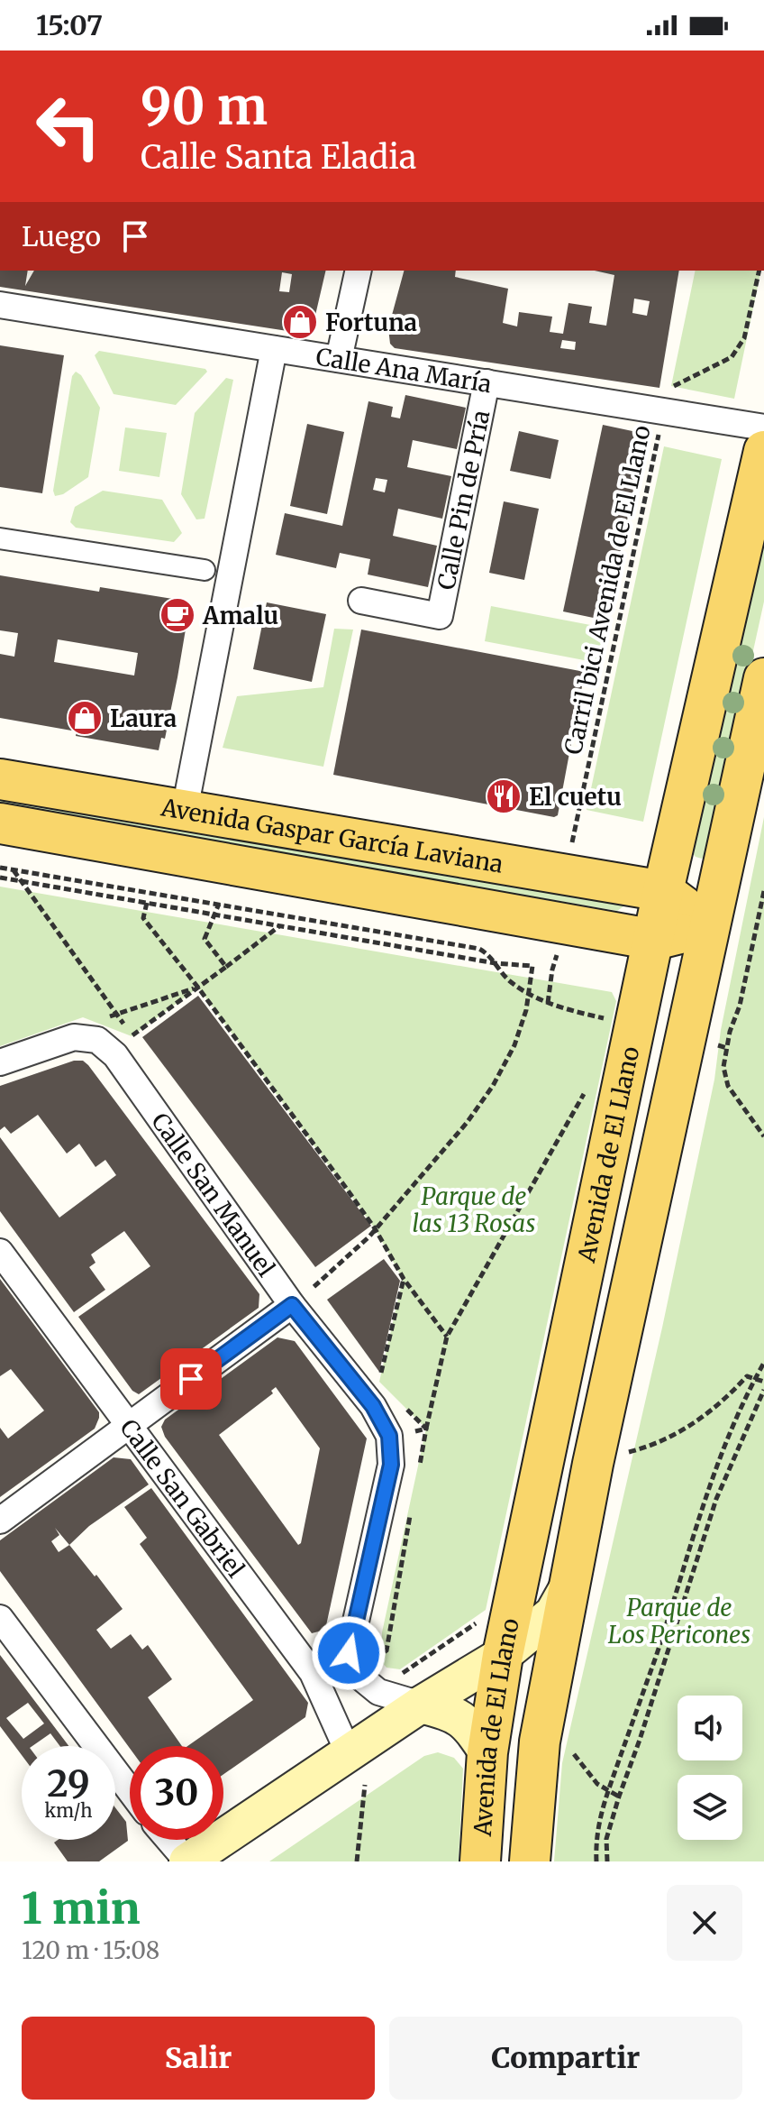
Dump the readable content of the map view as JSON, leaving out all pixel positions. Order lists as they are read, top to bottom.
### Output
{
  "streets": {
    "main road": ["Avenida Gaspar García Laviana", "Avenida de El Llano"],
    "street": [
      "Calle Ana María",
      "Calle Pin de Pría",
      "Calle San Manuel",
      "Calle San Gabriel"
    ],
    "path": ["Carril bici Avenida de El Llano"]
  },
  "crossings": [
    ["Calle Ana María", "Calle Pin de Pría"],
    ["Calle Ana María", "Carril bici Avenida de El Llano"],
    ["Carril bici Avenida de El Llano", "Avenida Gaspar García Laviana"],
    ["Avenida Gaspar García Laviana", "Avenida de El Llano"]
  ],
  "parks": ["Parque de las 13 Rosas", "Parque de Los Pericones"],
  "places": {
    "shop": ["Fortuna", "Laura"],
    "cafe": ["Amalu"],
    "restaurant": ["El cuetu"]
  },
  "page": {
    "status": "15:07",
    "turn": ["90 m", "Calle Santa Eladia"],
    "then": "Luego",
    "speed": "29 km/h",
    "limit": "30",
    "heading": ["1 min", "120 m · 15:08"],
    "buttons": ["Salir", "Compartir"]
  }
}
